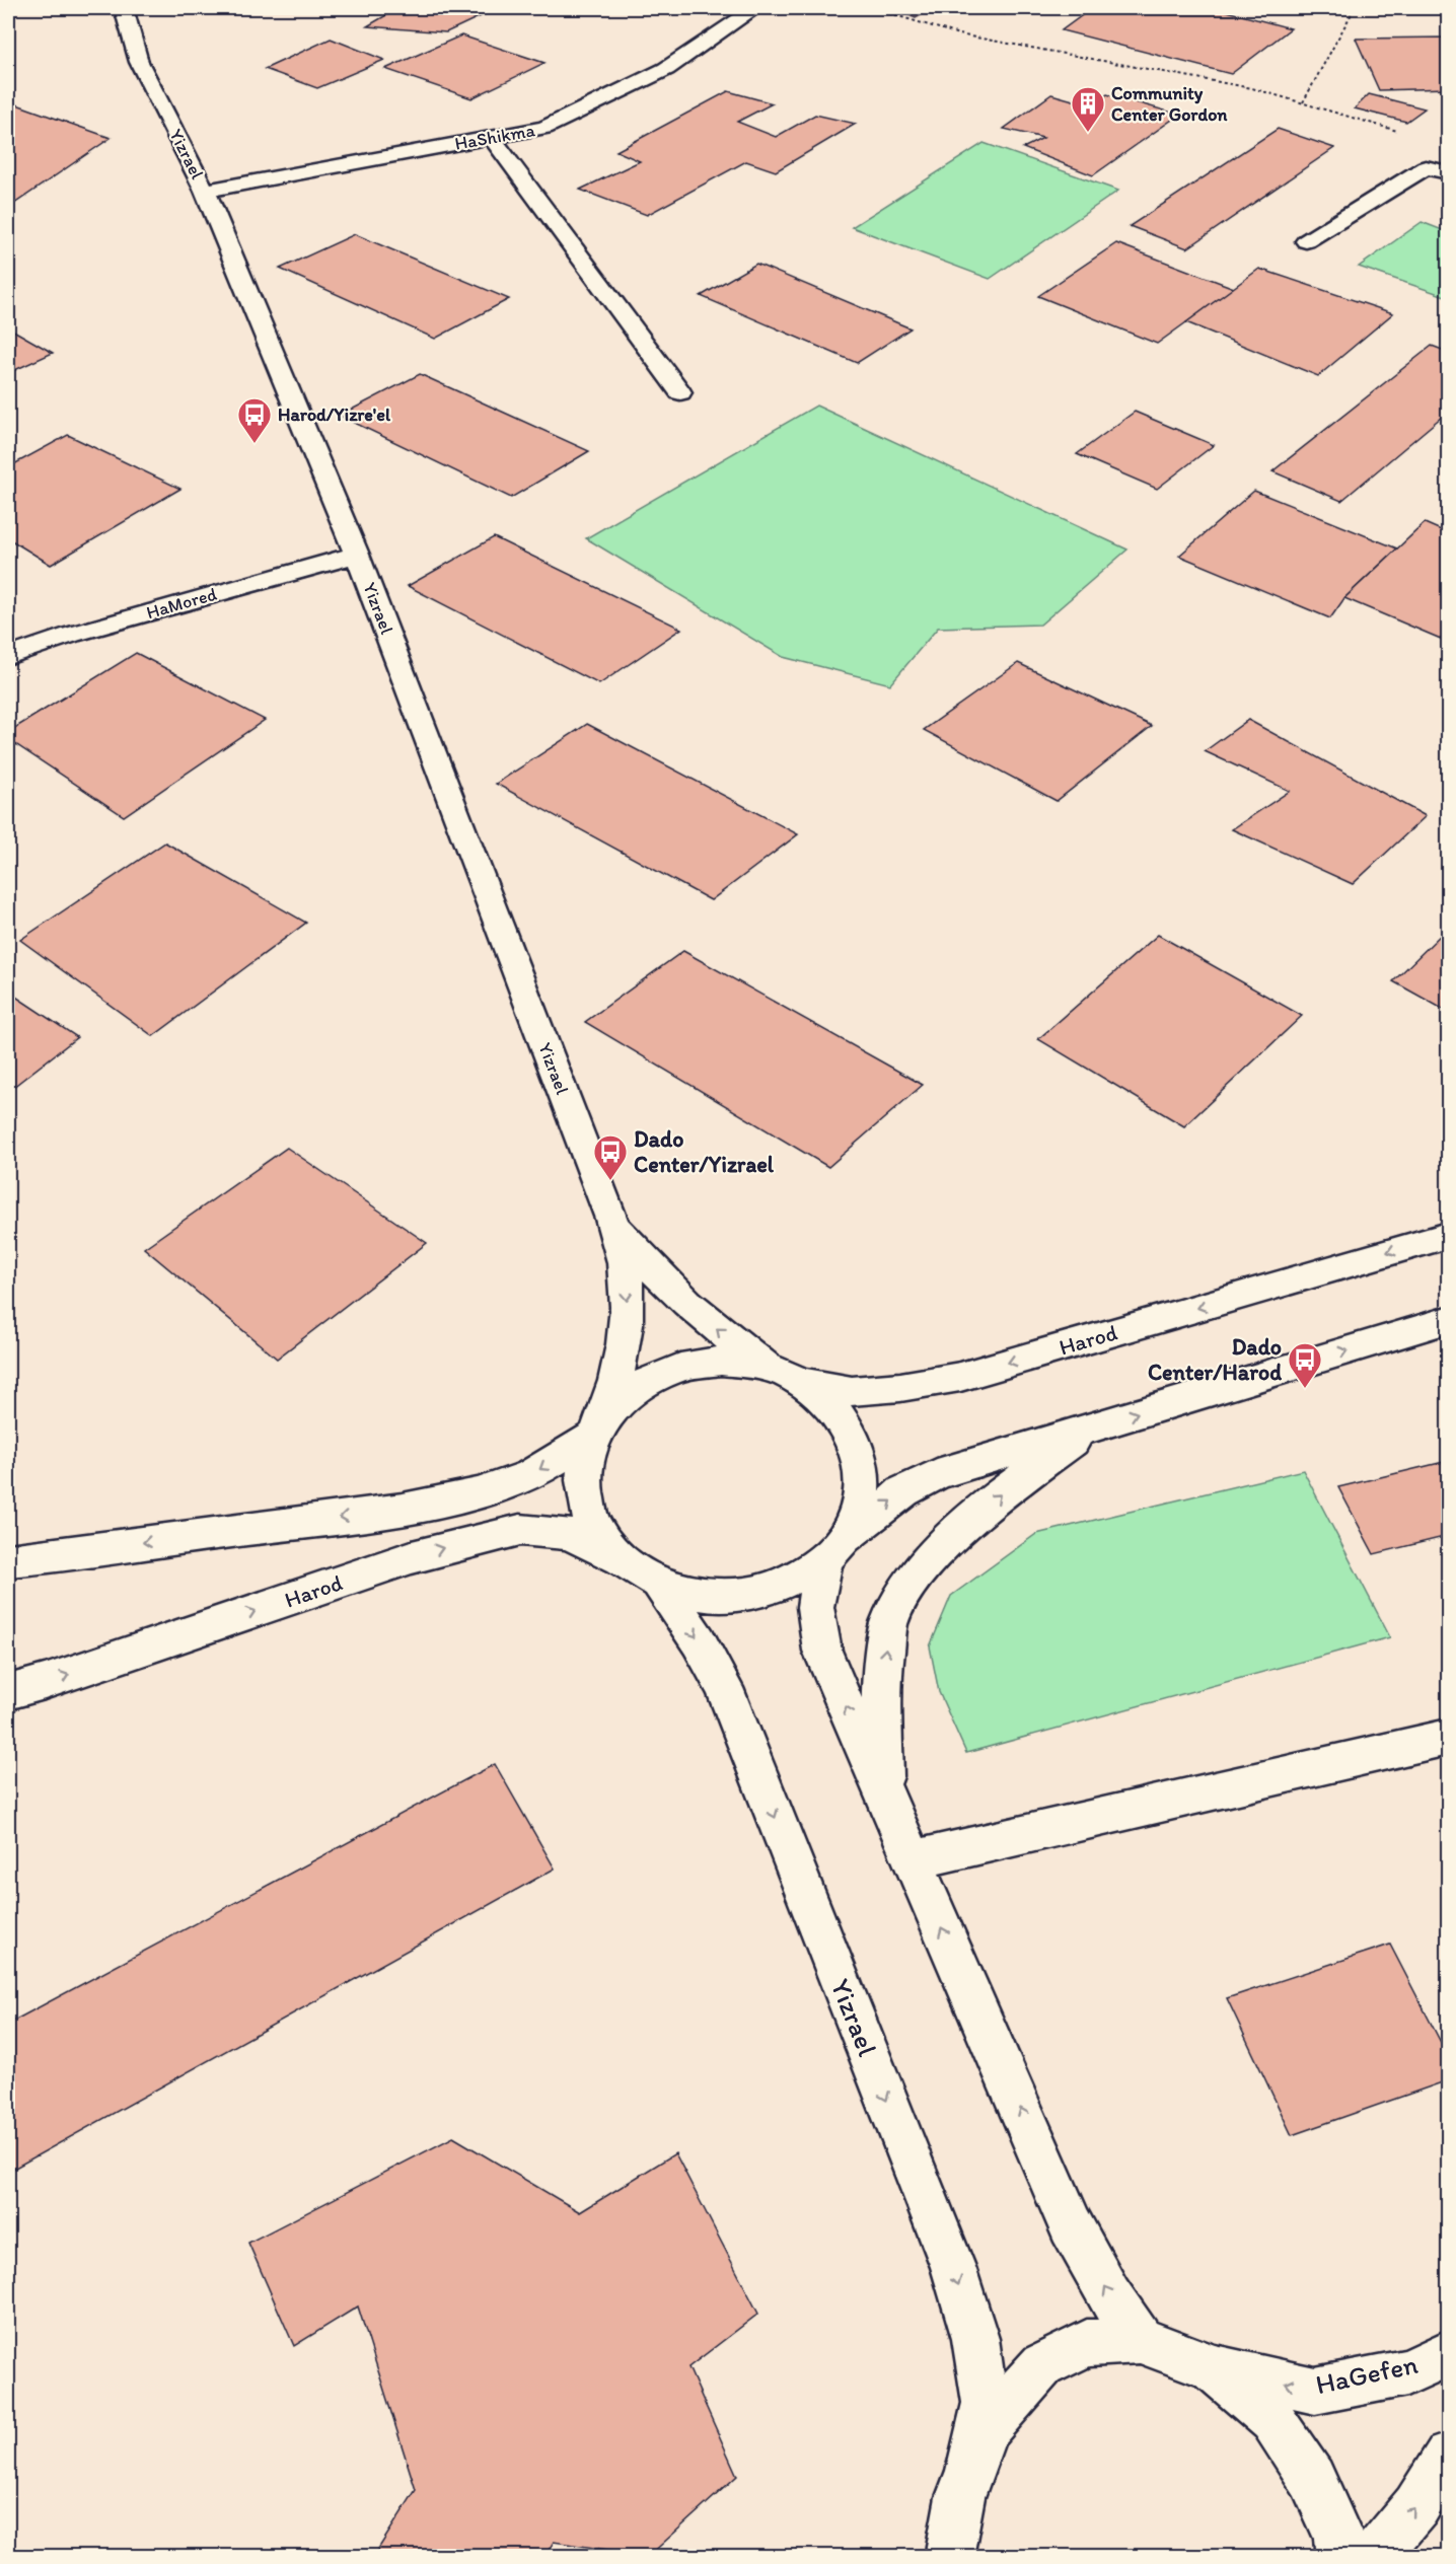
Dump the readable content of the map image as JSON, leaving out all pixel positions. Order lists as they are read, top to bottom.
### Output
{
  "streets": {
    "street": [
      "HaShikma",
      "Yizrael",
      "HaMored",
      "Harod",
      "HaGefen"
    ]
  },
  "crossings": [
    ["HaShikma", "Yizrael"],
    ["Yizrael", "HaMored"],
    ["Yizrael", "Harod"]
  ],
  "one_way": ["HaGefen"],
  "places": {
    "building": ["Community Center Gordon"],
    "bus stop": ["Harod/Yizre'el", "Dado Center/Yizrael", "Dado Center/Harod"]
  }
}
